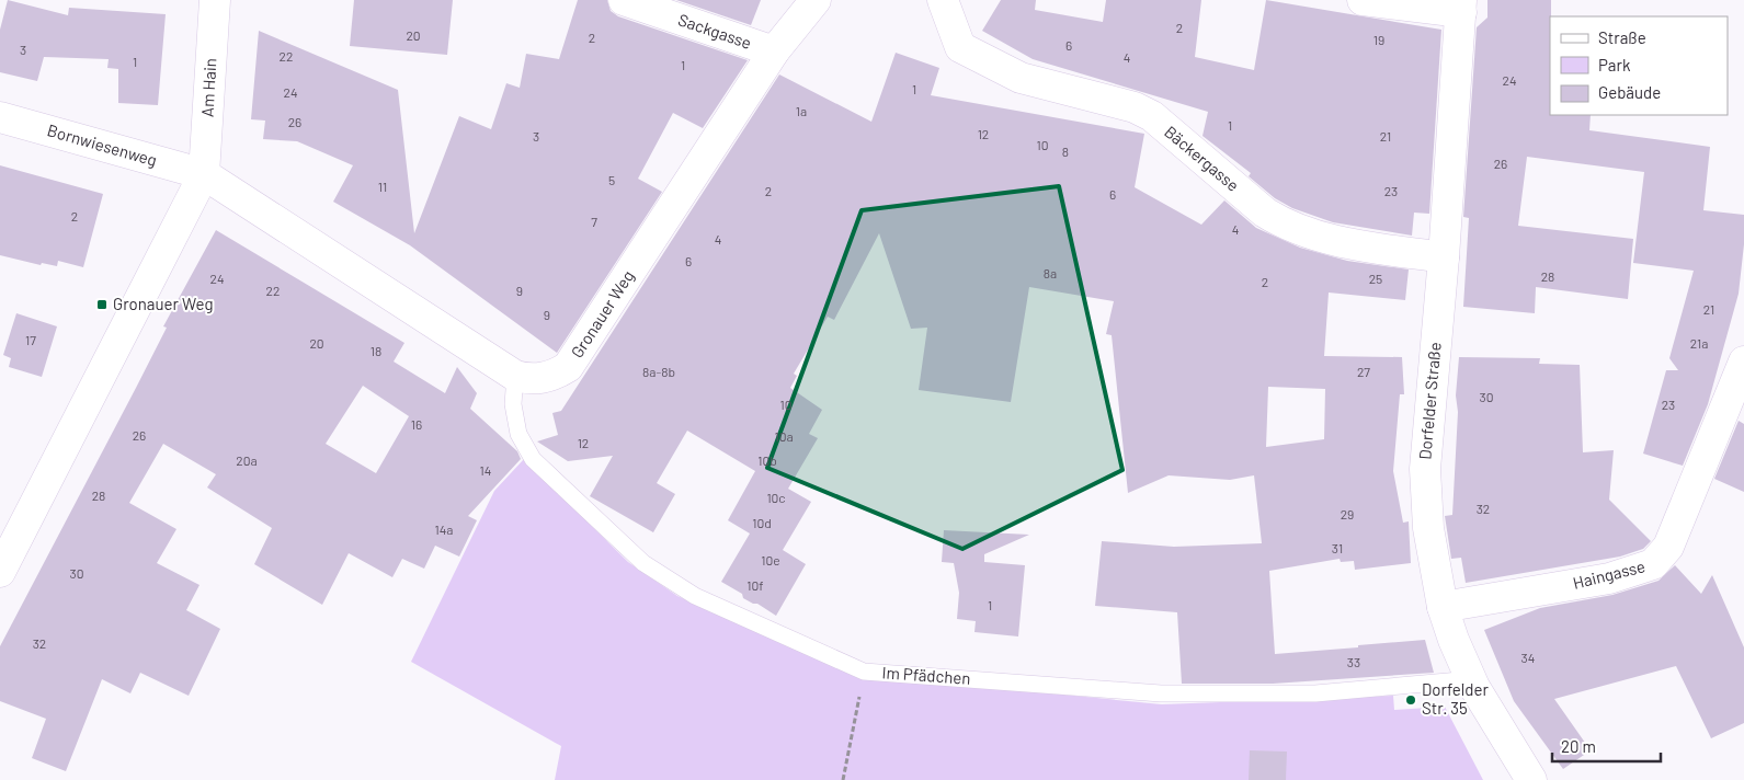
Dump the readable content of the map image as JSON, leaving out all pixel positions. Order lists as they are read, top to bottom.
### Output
{
  "streets": {
    "street": [
      "Sackgasse",
      "Am Hain",
      "Bornwiesenweg",
      "Bäckergasse",
      "Gronauer Weg",
      "Dorfelder Straße",
      "Haingasse"
    ],
    "lane": ["Im Pfädchen"]
  },
  "crossings": [
    ["Sackgasse", "Gronauer Weg"],
    ["Am Hain", "Bornwiesenweg"],
    ["Bäckergasse", "Dorfelder Straße"],
    ["Gronauer Weg", "Im Pfädchen"],
    ["Dorfelder Straße", "Haingasse"],
    ["Dorfelder Straße", "Im Pfädchen"]
  ],
  "places": {
    "transit": ["Gronauer Weg"],
    "other": ["Dorfelder Str. 35"]
  },
  "house_numbers": [
    "2",
    "20",
    "2",
    "19",
    "6",
    "3",
    "22",
    "4",
    "1",
    "1",
    "24",
    "1",
    "24",
    "1a",
    "26",
    "1",
    "12",
    "3",
    "21",
    "10",
    "8",
    "26",
    "5",
    "11",
    "2",
    "23",
    "6",
    "2",
    "7",
    "4",
    "4",
    "6",
    "8a",
    "28",
    "24",
    "25",
    "2",
    "22",
    "9",
    "21",
    "9",
    "17",
    "20",
    "21a",
    "18",
    "8a-8b",
    "27",
    "30",
    "10",
    "23",
    "16",
    "26",
    "10a",
    "12",
    "20a",
    "10b",
    "14",
    "28",
    "10c",
    "32",
    "29",
    "10d",
    "14a",
    "31",
    "10e",
    "30",
    "10f",
    "1",
    "32",
    "34",
    "33"
  ],
  "legend": ["Straße", "Park", "Gebäude"],
  "scale_bar": "20 m"
}
